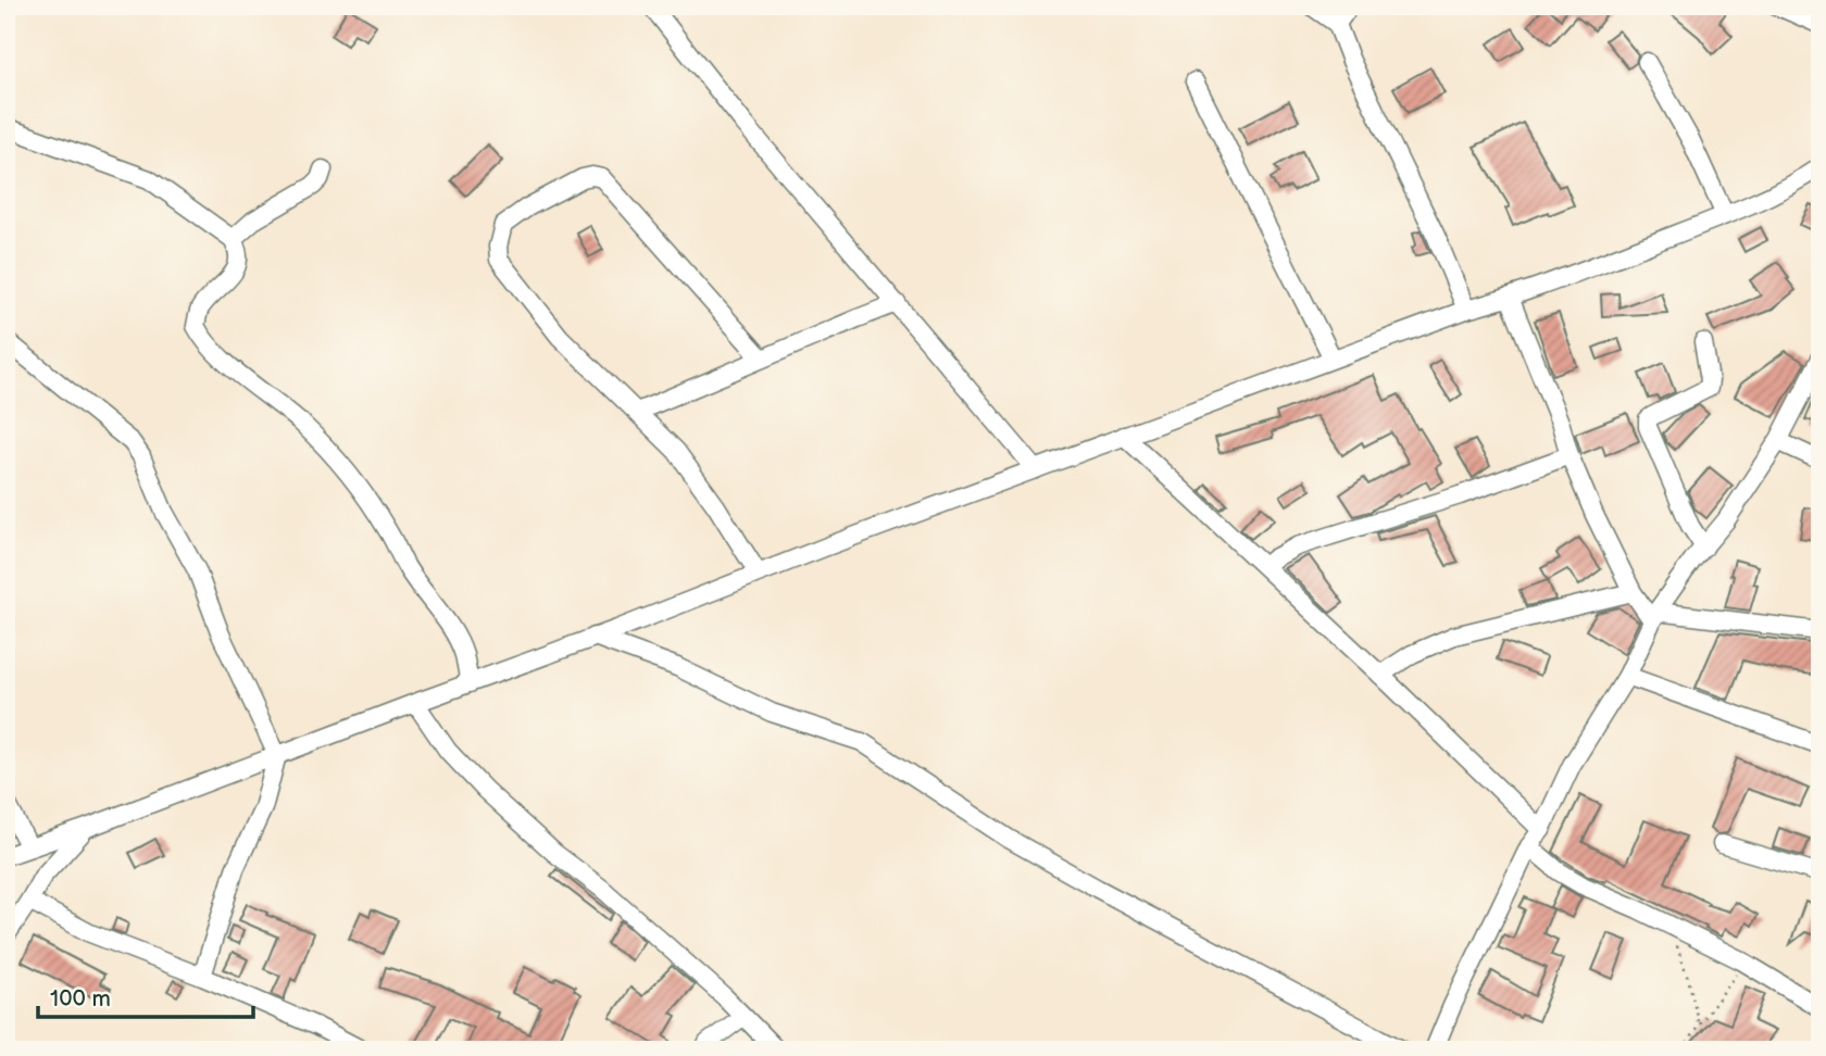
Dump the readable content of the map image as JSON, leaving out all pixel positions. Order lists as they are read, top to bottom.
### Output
{
  "scale_bar": "100 m"
}
